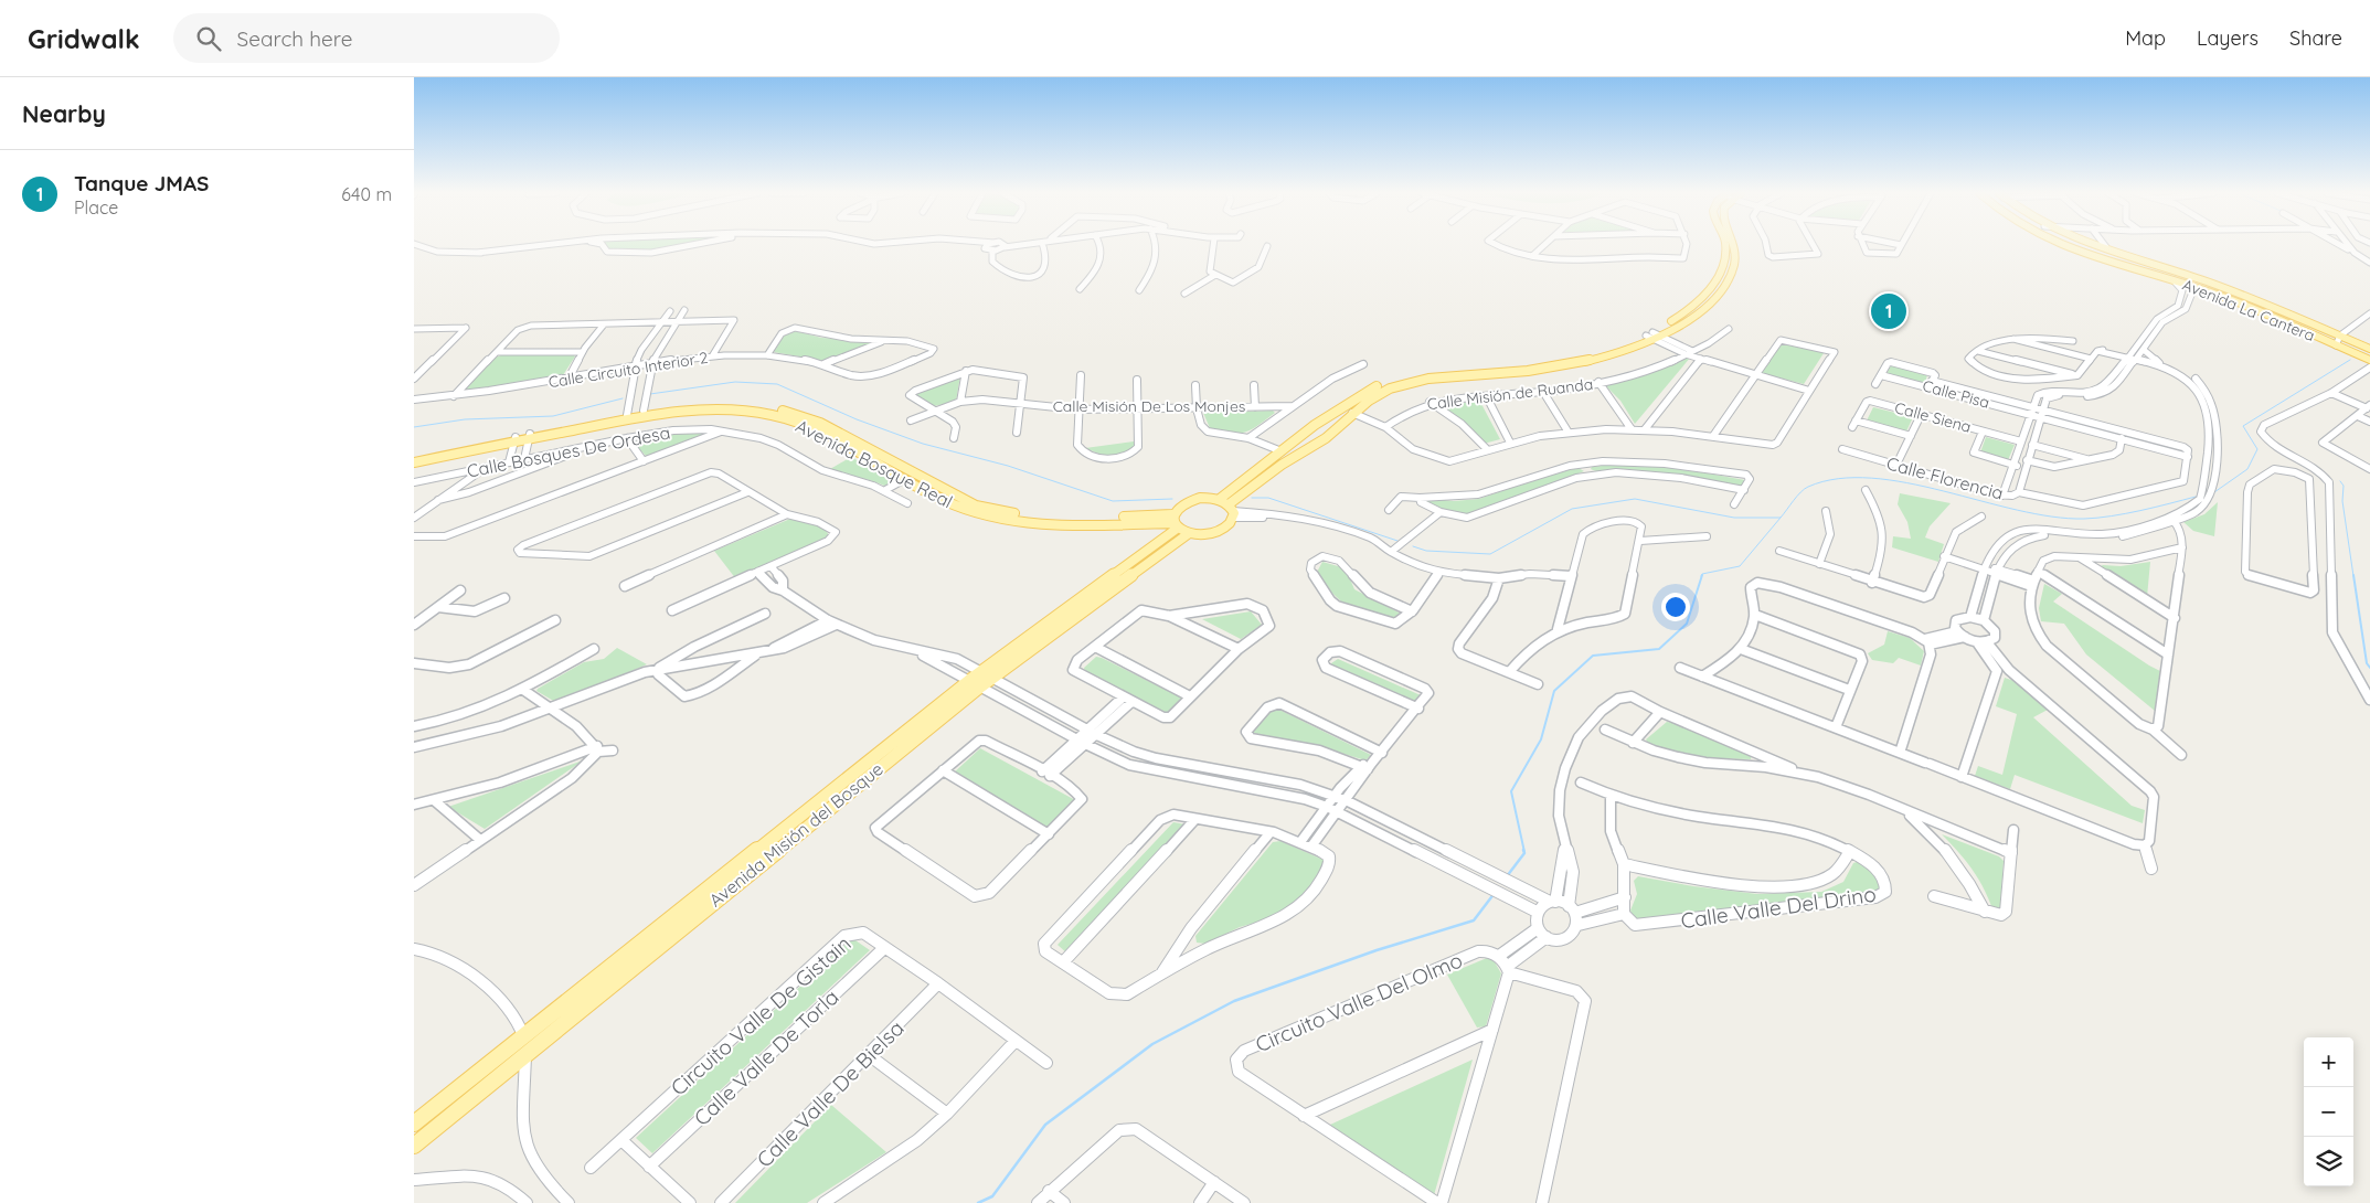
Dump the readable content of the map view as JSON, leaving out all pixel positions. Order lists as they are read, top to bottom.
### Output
{
  "streets": {
    "main road": ["Avenida La Cantera", "Avenida Bosque Real", "Avenida Misión del Bosque"],
    "street": [
      "Calle Circuito Interior 2",
      "Calle Misión de Ruanda",
      "Calle Pisa",
      "Calle Misión De Los Monjes",
      "Calle Siena",
      "Calle Bosques De Ordesa",
      "Calle Florencia",
      "Calle Valle Del Drino",
      "Circuito Valle Del Olmo",
      "Circuito Valle De Gistain",
      "Calle Valle De Torla",
      "Calle Valle De Bielsa"
    ]
  },
  "crossings": [
    ["Avenida Bosque Real", "Avenida Misión del Bosque"],
    ["Circuito Valle De Gistain", "Calle Valle De Torla"],
    ["Circuito Valle De Gistain", "Calle Valle De Bielsa"]
  ],
  "page": {
    "header": "Gridwalk",
    "search": "Search here",
    "nav": ["Map", "Layers", "Share"],
    "heading": "Nearby",
    "list": [
      {
        "mark": "1",
        "name": "Tanque JMAS",
        "note": "Place",
        "value": "640 m"
      }
    ],
    "pins": "1",
    "map_buttons": ["+", "−"]
  }
}
